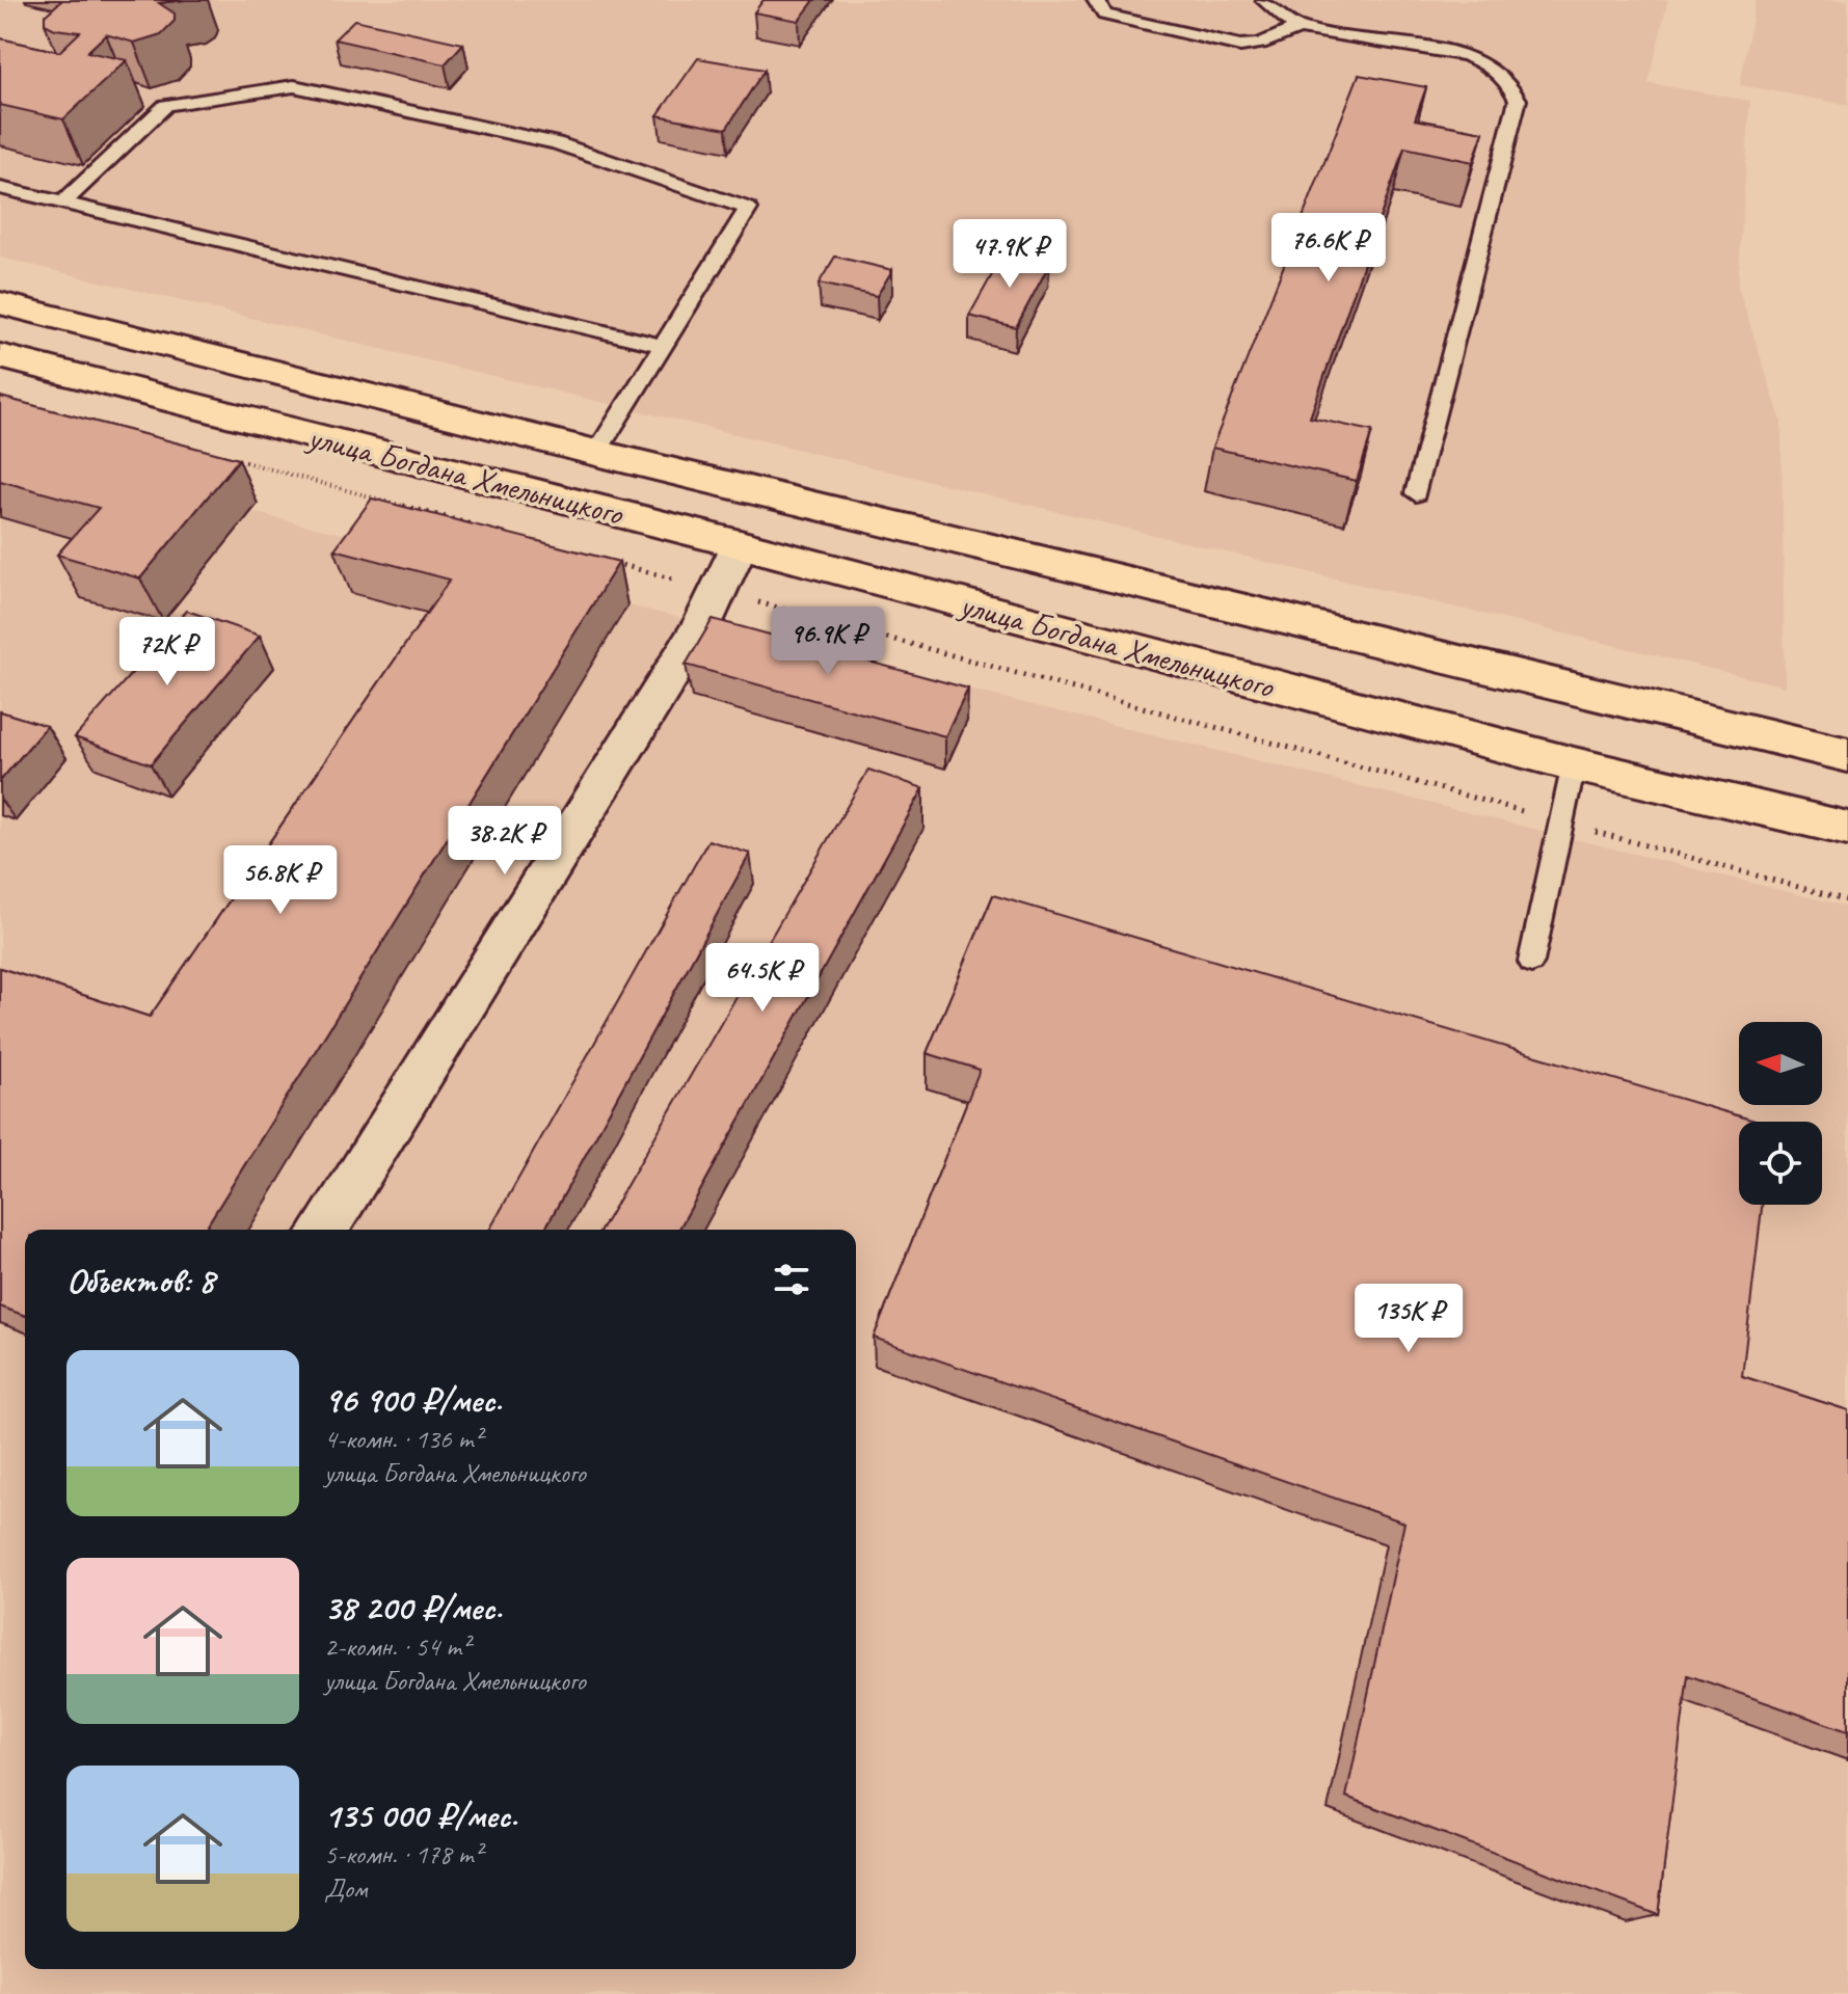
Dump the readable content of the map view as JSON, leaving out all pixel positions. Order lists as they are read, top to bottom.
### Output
{
  "streets": {
    "highway": ["улица Богдана Хмельницкого"]
  },
  "north": "left",
  "page": {
    "price": [
      "76.6K ₽",
      "47.9K ₽",
      "96.9K ₽",
      "72K ₽",
      "38.2K ₽",
      "56.8K ₽",
      "64.5K ₽",
      "135K ₽"
    ],
    "heading": "Объектов: 8",
    "list": [
      {
        "name": "96 900 ₽/мес.",
        "note": "4-комн. · 136 m² · улица Богдана Хмельницкого"
      },
      {
        "name": "38 200 ₽/мес.",
        "note": "2-комн. · 54 m² · улица Богдана Хмельницкого"
      },
      {
        "name": "135 000 ₽/мес.",
        "note": "5-комн. · 178 m² · Дом"
      }
    ]
  }
}
